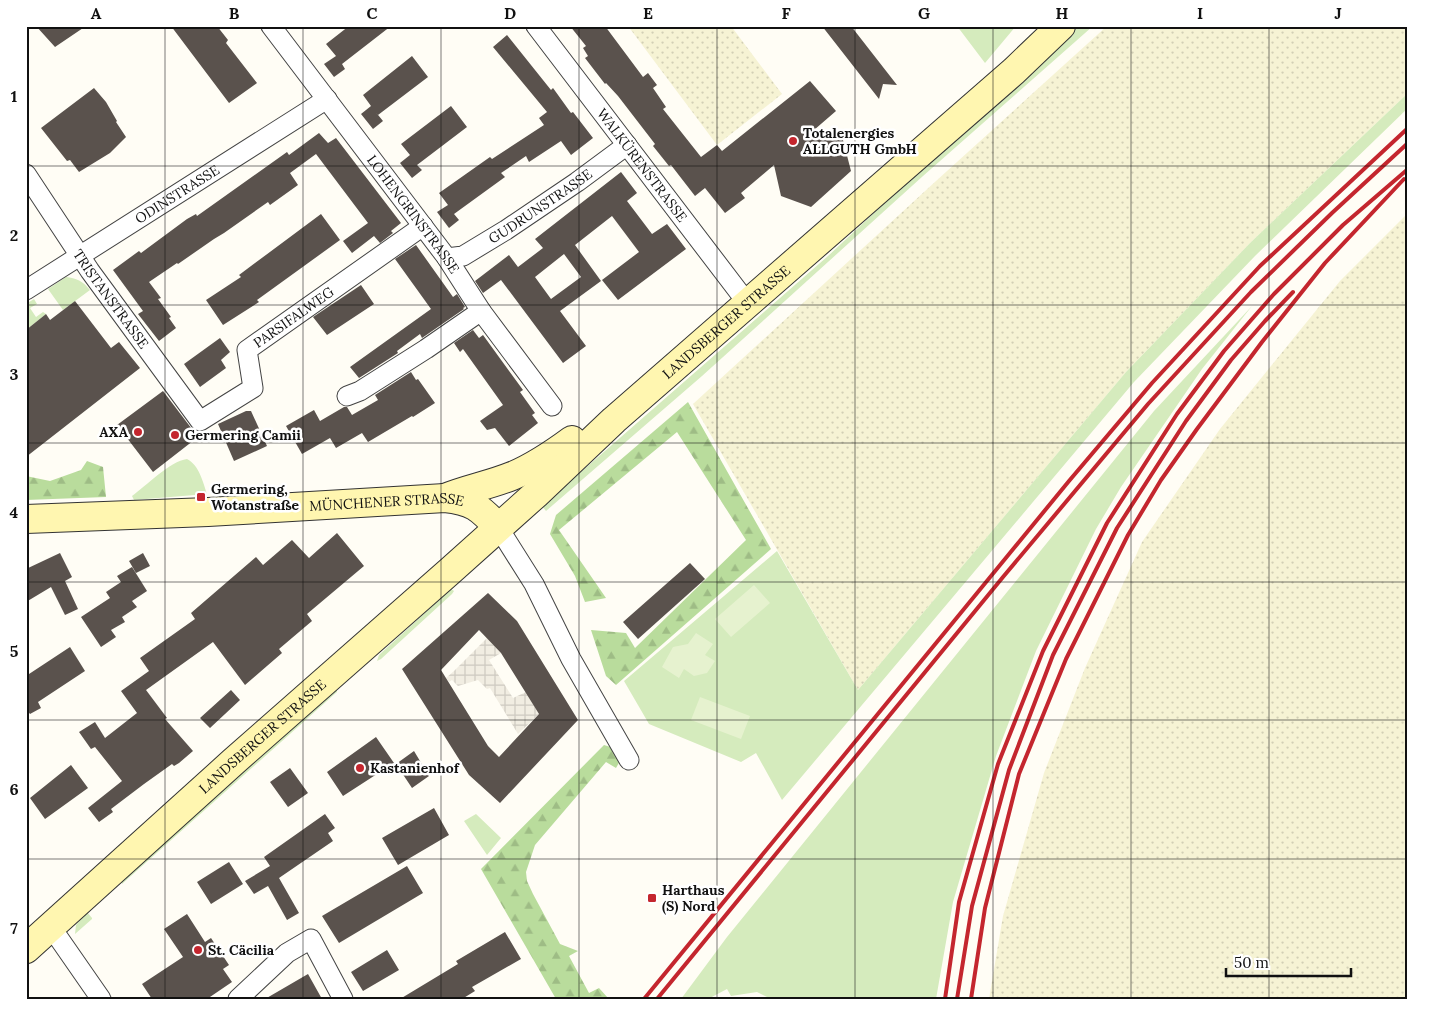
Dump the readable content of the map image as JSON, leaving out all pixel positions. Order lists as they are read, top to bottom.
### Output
{
  "streets": {
    "main road": ["LANDSBERGER STRASSE", "MÜNCHENER STRASSE"],
    "street": [
      "WALKÜRENSTRASSE",
      "ODINSTRASSE",
      "GUDRUNSTRASSE",
      "LOHENGRINSTRASSE",
      "TRISTANSTRASSE",
      "PARSIFALWEG"
    ]
  },
  "crossings": [
    ["WALKÜRENSTRASSE", "GUDRUNSTRASSE"],
    ["WALKÜRENSTRASSE", "LANDSBERGER STRASSE"],
    ["ODINSTRASSE", "LOHENGRINSTRASSE"],
    ["ODINSTRASSE", "TRISTANSTRASSE"],
    ["GUDRUNSTRASSE", "LOHENGRINSTRASSE"],
    ["LOHENGRINSTRASSE", "PARSIFALWEG"],
    ["TRISTANSTRASSE", "PARSIFALWEG"],
    ["LANDSBERGER STRASSE", "MÜNCHENER STRASSE"]
  ],
  "places": {
    "other": [
      "Totalenergies ALLGUTH GmbH",
      "AXA",
      "Germering Camii",
      "Kastanienhof",
      "St. Cäcilia"
    ],
    "transit": ["Germering, Wotanstraße", "Harthaus (S) Nord"]
  },
  "scale_bar": "50 m",
  "grid": {
    "columns": [
      "A",
      "B",
      "C",
      "D",
      "E",
      "F",
      "G",
      "H",
      "I",
      "J"
    ],
    "rows": [
      "1",
      "2",
      "3",
      "4",
      "5",
      "6",
      "7"
    ]
  }
}
